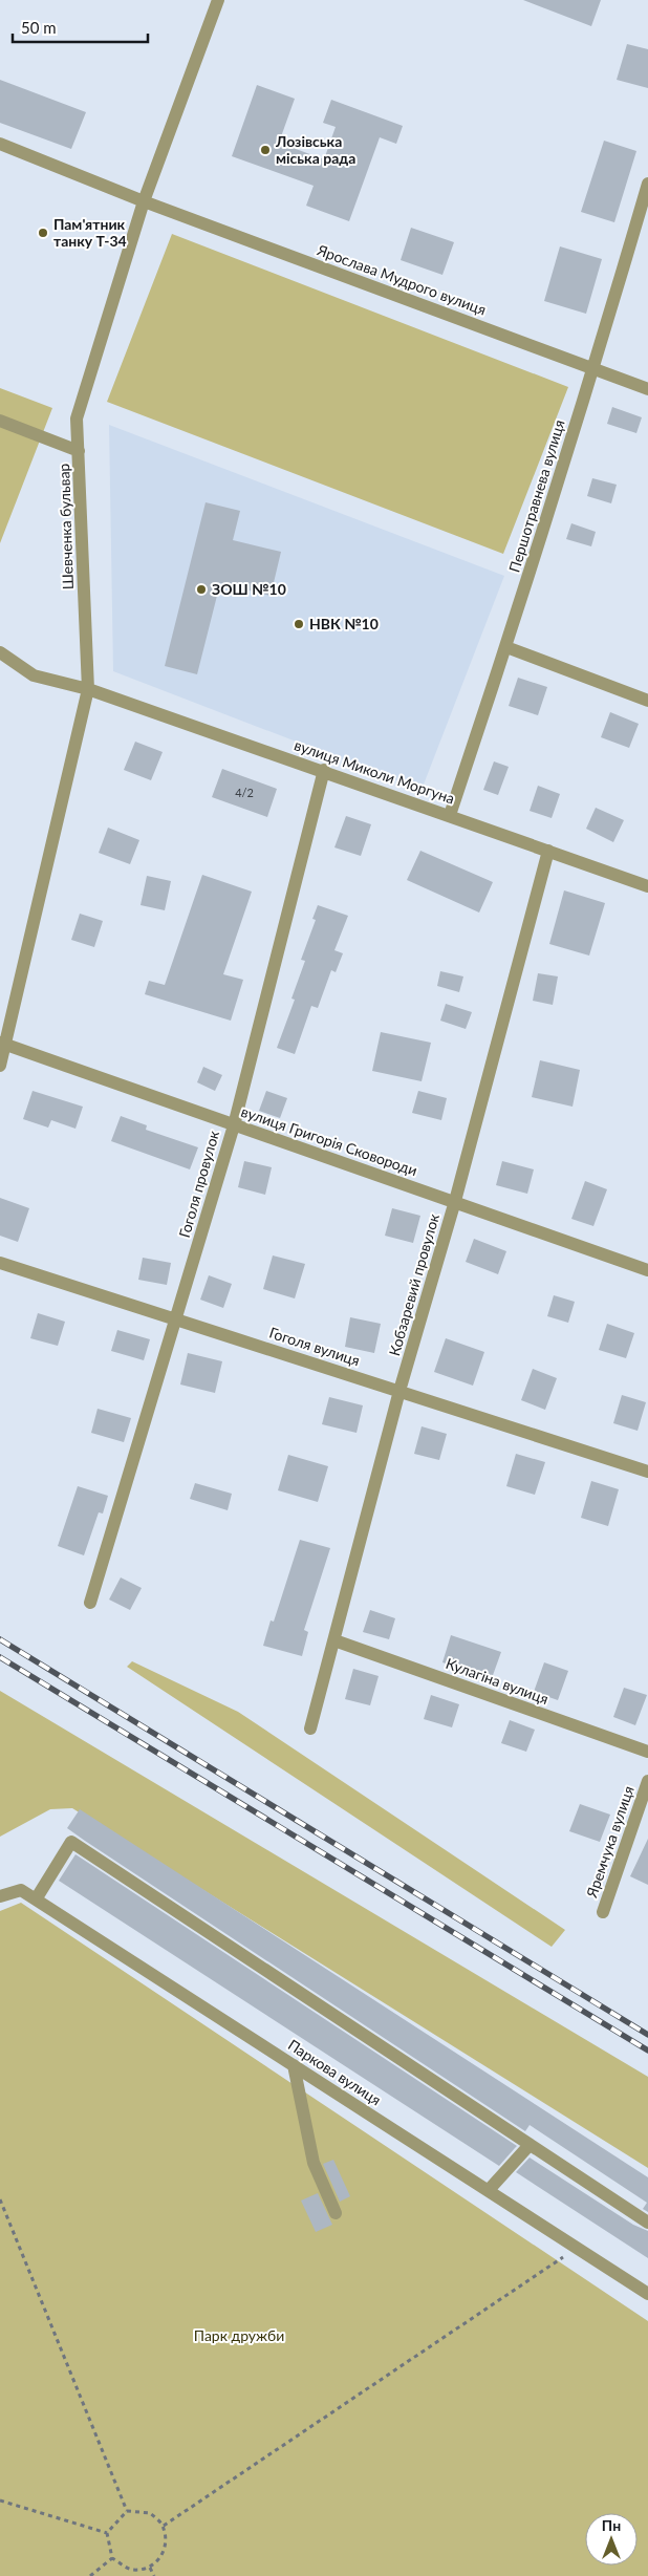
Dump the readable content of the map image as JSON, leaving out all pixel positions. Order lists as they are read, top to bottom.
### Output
{
  "streets": {
    "street": [
      "Ярослава Мудрого вулиця",
      "Першотравнева вулиця",
      "Шевченка бульвар",
      "вулиця Миколи Моргуна",
      "вулиця Григорія Сковороди",
      "Гоголя провулок",
      "Кобзаревий провулок",
      "Гоголя вулиця",
      "Кулагіна вулиця",
      "Яремчука вулиця",
      "Паркова вулиця"
    ]
  },
  "crossings": [
    ["Ярослава Мудрого вулиця", "Першотравнева вулиця"],
    ["Ярослава Мудрого вулиця", "Шевченка бульвар"],
    ["Першотравнева вулиця", "вулиця Миколи Моргуна"],
    ["Шевченка бульвар", "вулиця Миколи Моргуна"],
    ["Шевченка бульвар", "вулиця Григорія Сковороди"],
    ["вулиця Миколи Моргуна", "Гоголя провулок"],
    ["вулиця Миколи Моргуна", "Кобзаревий провулок"],
    ["вулиця Григорія Сковороди", "Гоголя провулок"],
    ["вулиця Григорія Сковороди", "Кобзаревий провулок"],
    ["Гоголя провулок", "Гоголя вулиця"],
    ["Кобзаревий провулок", "Гоголя вулиця"],
    ["Кобзаревий провулок", "Кулагіна вулиця"]
  ],
  "parks": ["Парк дружби"],
  "places": [
    "Лозівська міська рада",
    "Пам'ятник танку Т-34",
    "ЗОШ №10",
    "НВК №10"
  ],
  "house_numbers": ["4/2"],
  "scale_bar": "50 m",
  "north": "top"
}
